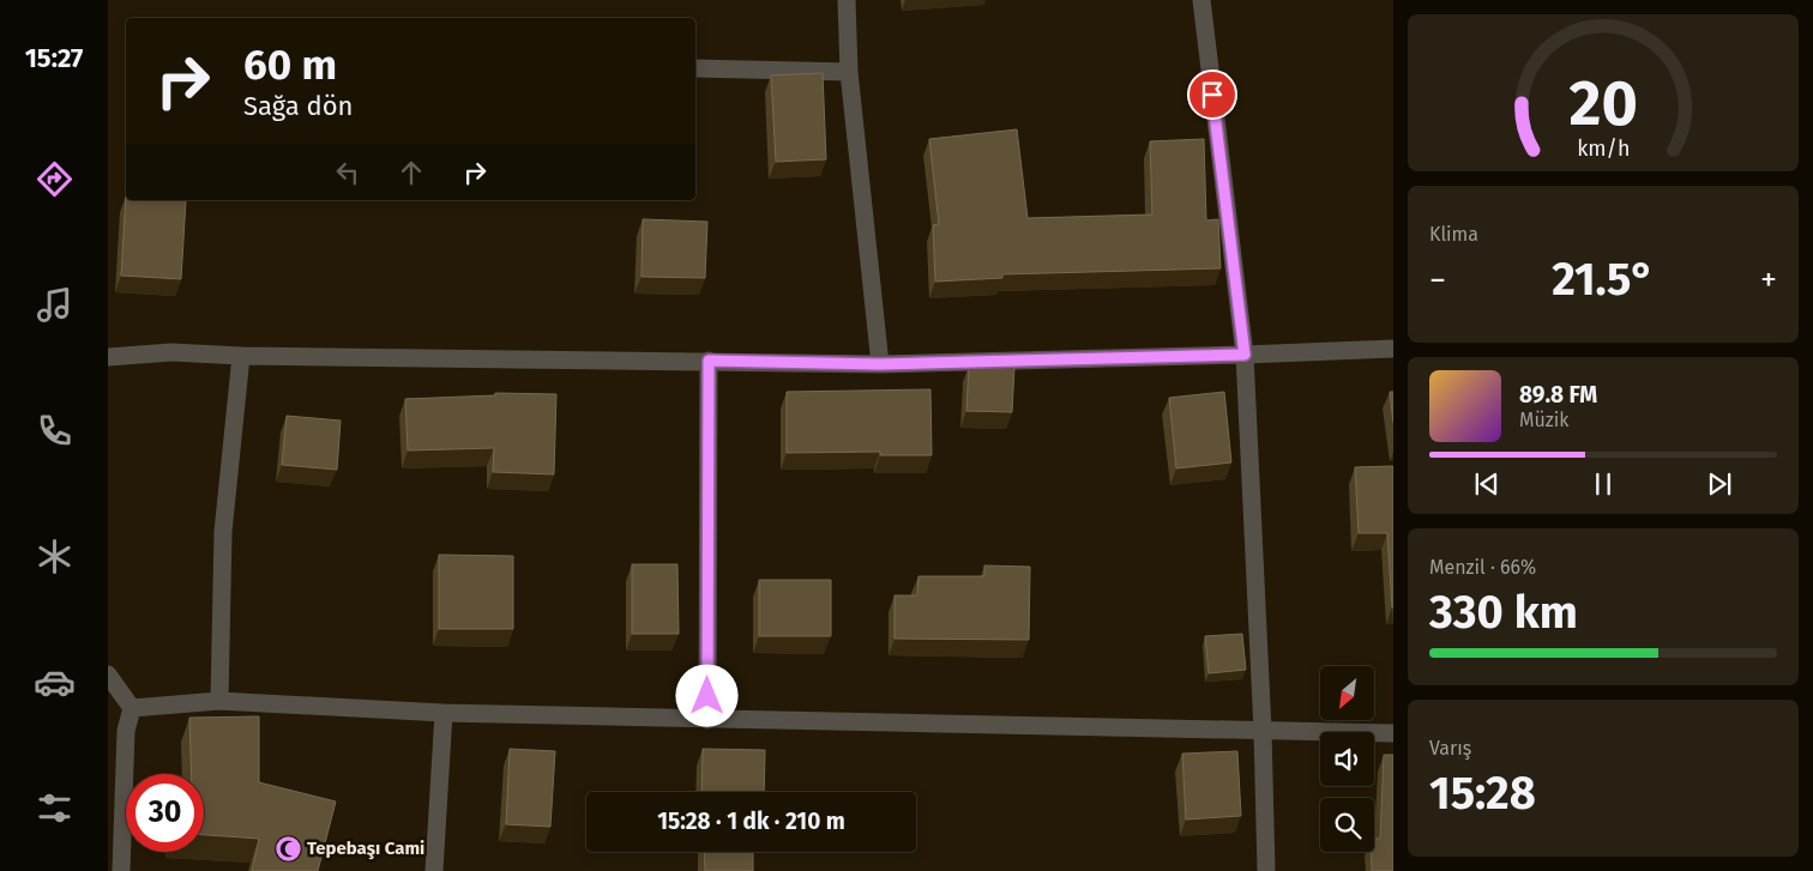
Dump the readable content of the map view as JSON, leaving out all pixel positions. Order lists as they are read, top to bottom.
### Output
{
  "places": {
    "mosque": ["Tepebaşı Cami"]
  },
  "north": "bottom left",
  "page": {
    "tabs": "15:27",
    "turn": ["60 m", "Sağa dön"],
    "tile": [
      "Klima",
      ["Menzil · 66%", "330 km"],
      ["Varış", "15:28"]
    ],
    "heat": ["−", "21.5°", "+"],
    "song": ["89.8 FM", "Müzik"],
    "limit": "30",
    "trip": "15:28 · 1 dk · 210 m",
    "gauge": ["20", "km/h"]
  }
}
